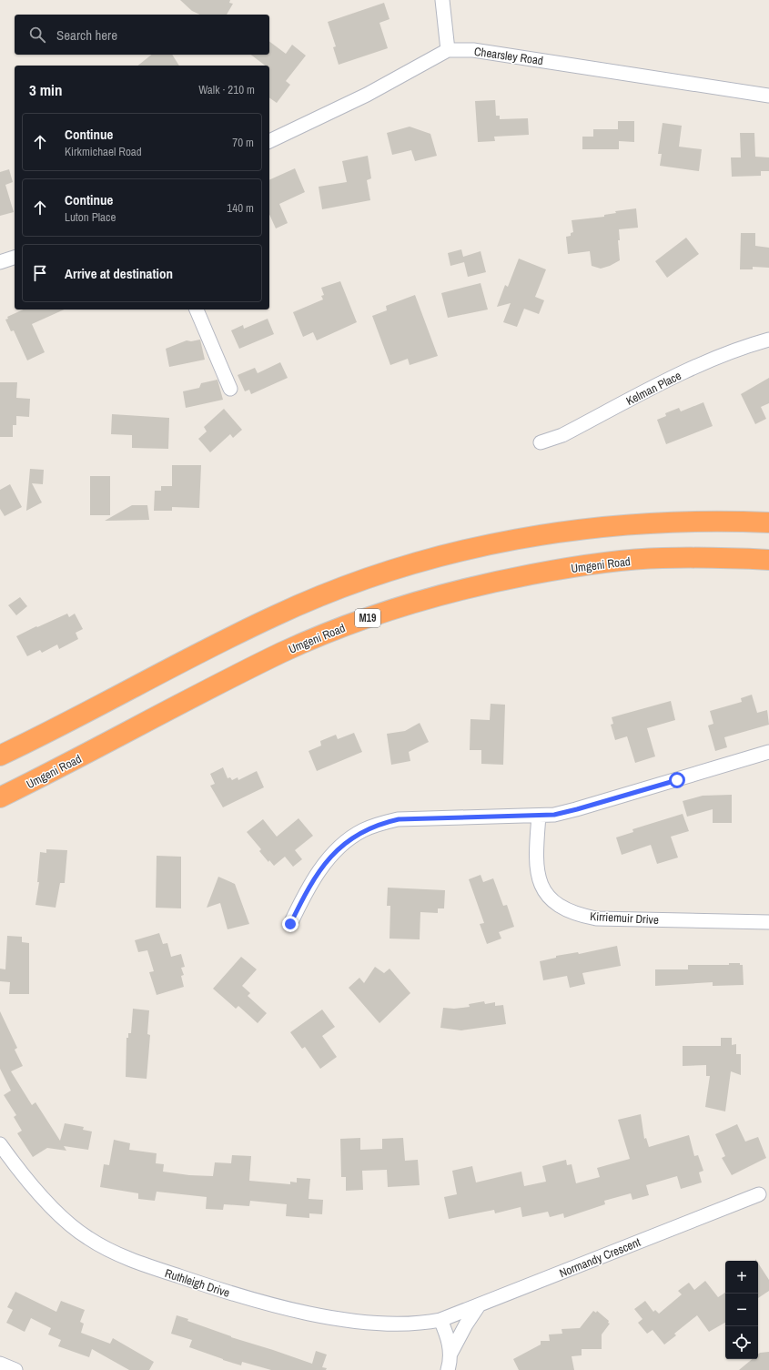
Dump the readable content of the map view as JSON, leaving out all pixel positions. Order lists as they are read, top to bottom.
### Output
{
  "streets": {
    "highway": ["Umgeni Road", "M19"],
    "street": [
      "Chearsley Road",
      "Kelman Place",
      "Kirriemuir Drive",
      "Normandy Crescent",
      "Ruthleigh Drive"
    ]
  },
  "crossings": [
    ["Normandy Crescent", "Ruthleigh Drive"]
  ],
  "page": {
    "search": "Search here",
    "heading": ["3 min", "Walk · 210 m"],
    "list": [
      ["Continue", "Kirkmichael Road", "70 m"],
      ["Continue", "Luton Place", "140 m"],
      "Arrive at destination"
    ],
    "map_buttons": ["+", "−"]
  }
}
